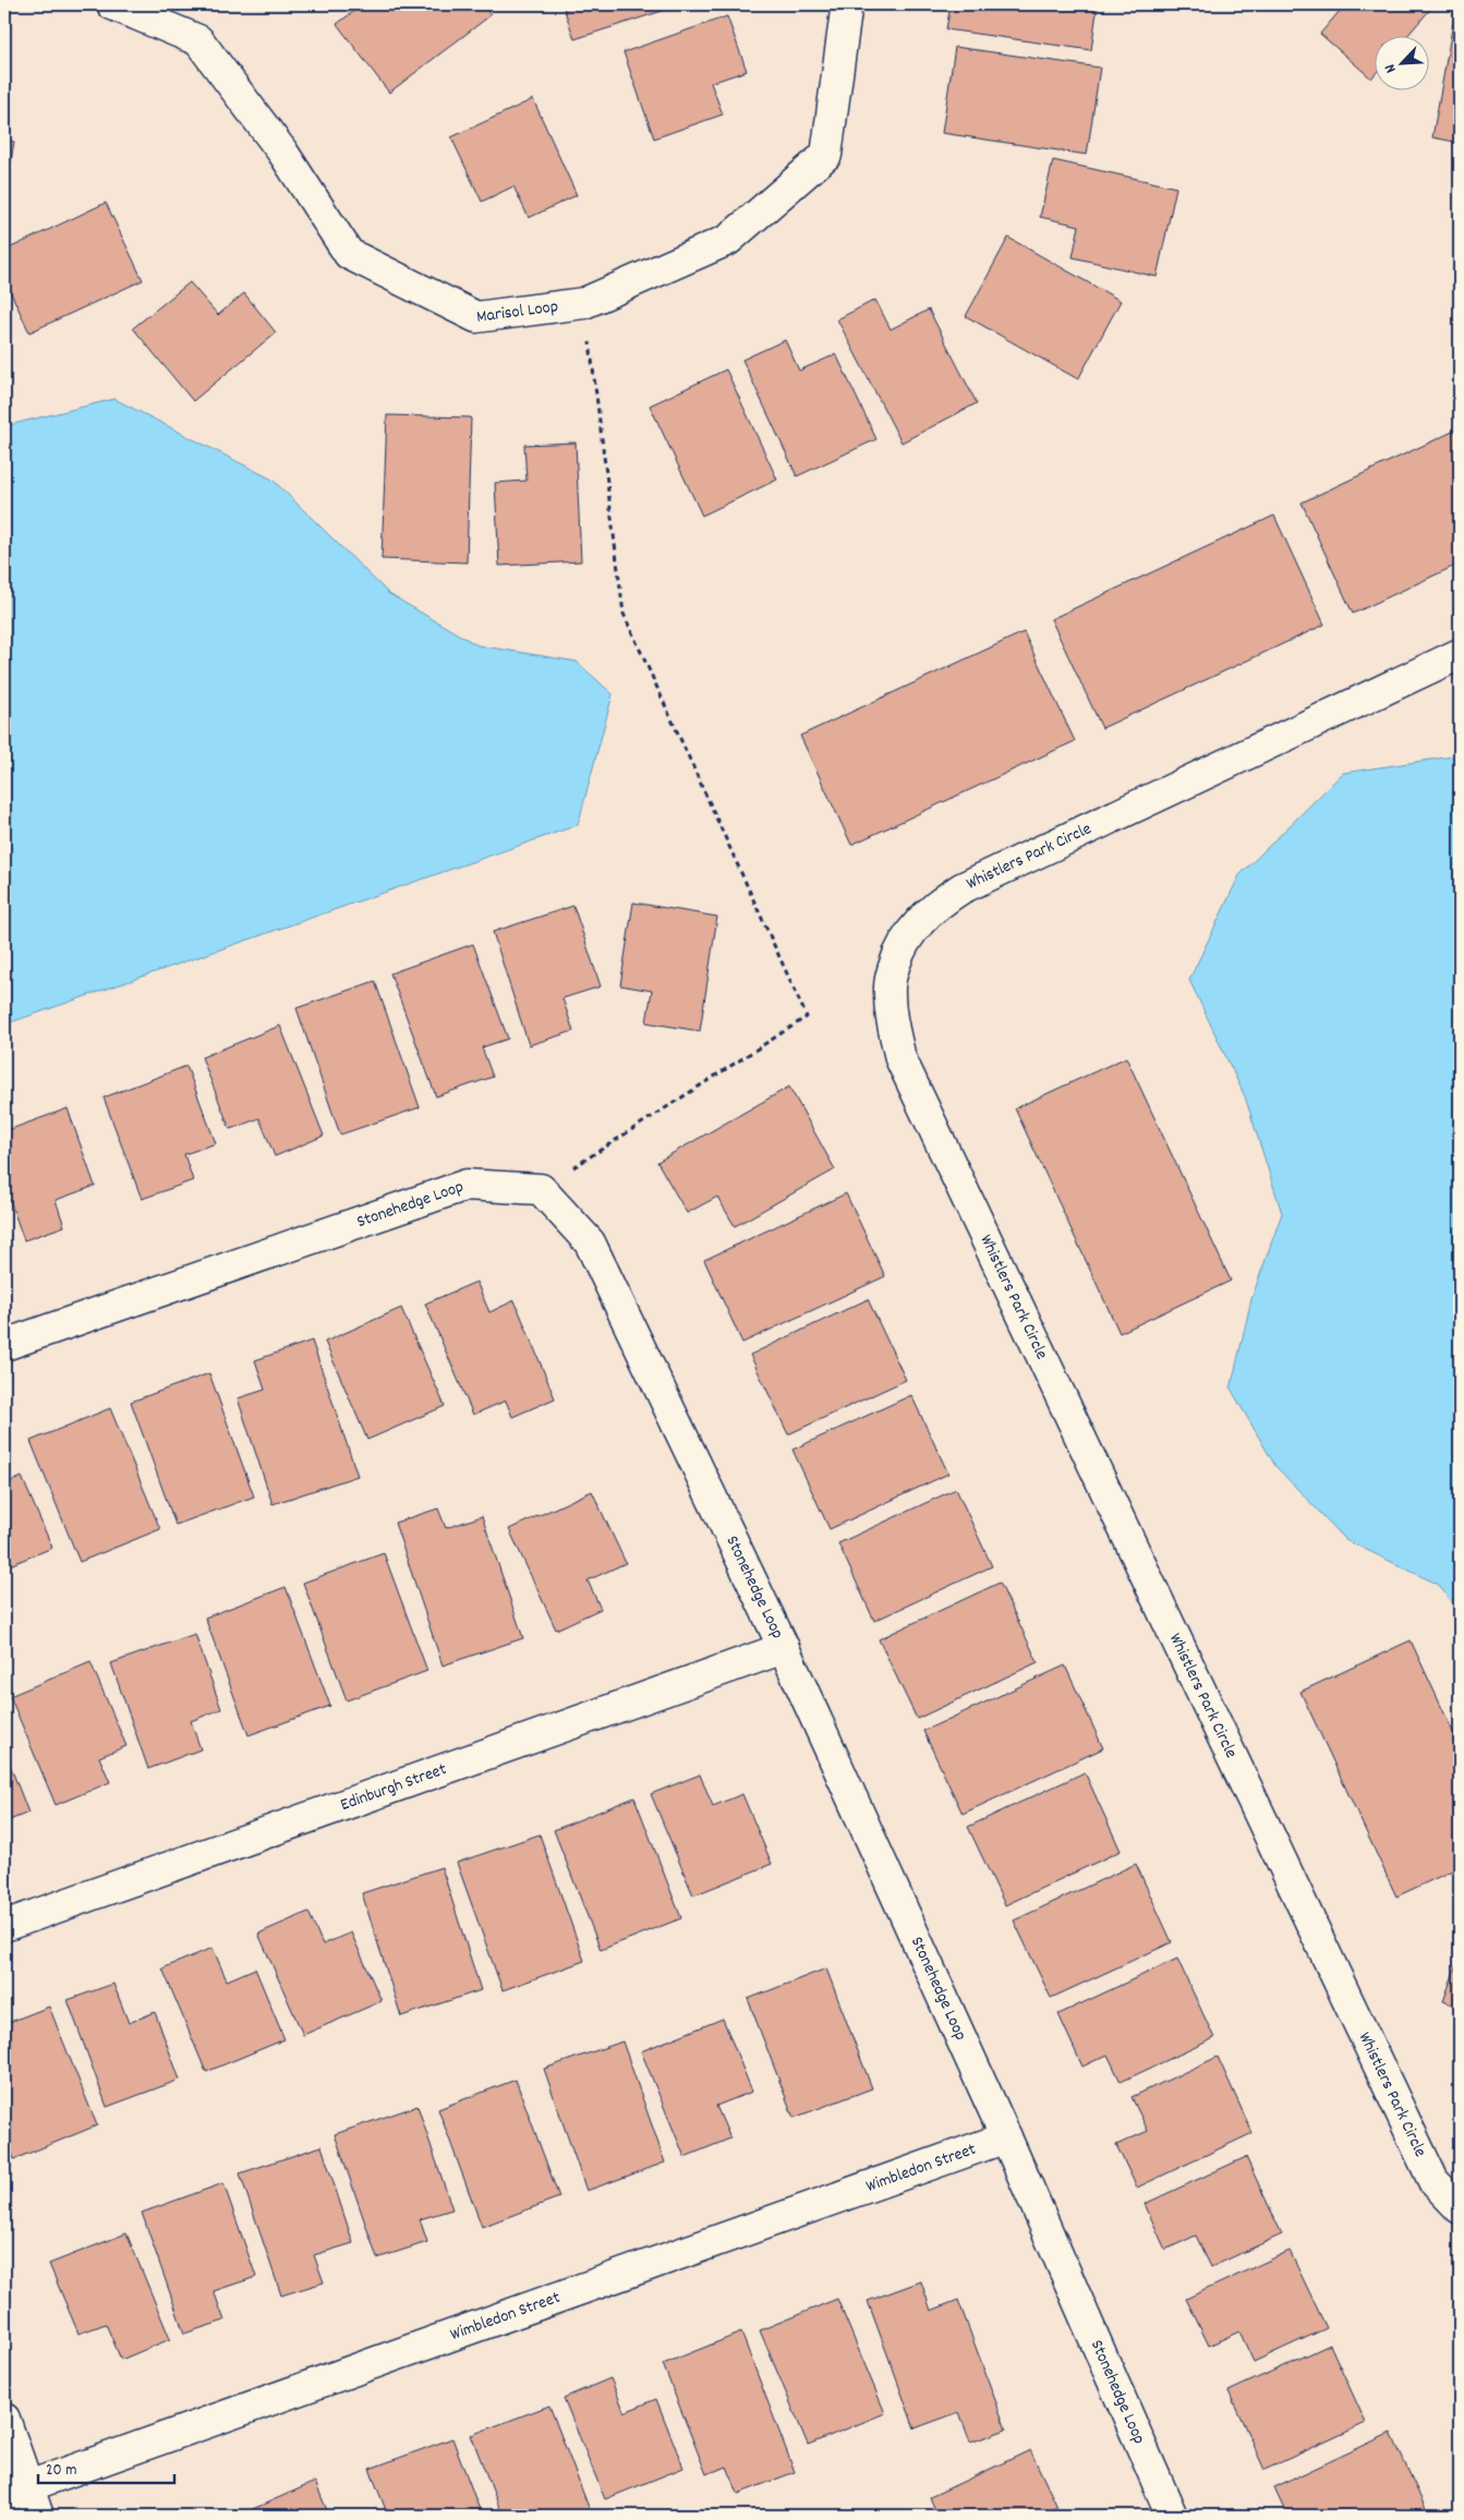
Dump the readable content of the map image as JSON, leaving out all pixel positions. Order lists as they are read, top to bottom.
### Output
{
  "streets": {
    "street": [
      "Marisol Loop",
      "Whistlers Park Circle",
      "Stonehedge Loop",
      "Edinburgh Street",
      "Wimbledon Street"
    ]
  },
  "crossings": [
    ["Stonehedge Loop", "Edinburgh Street"],
    ["Stonehedge Loop", "Wimbledon Street"]
  ],
  "scale_bar": "20 m",
  "north": "bottom left"
}
